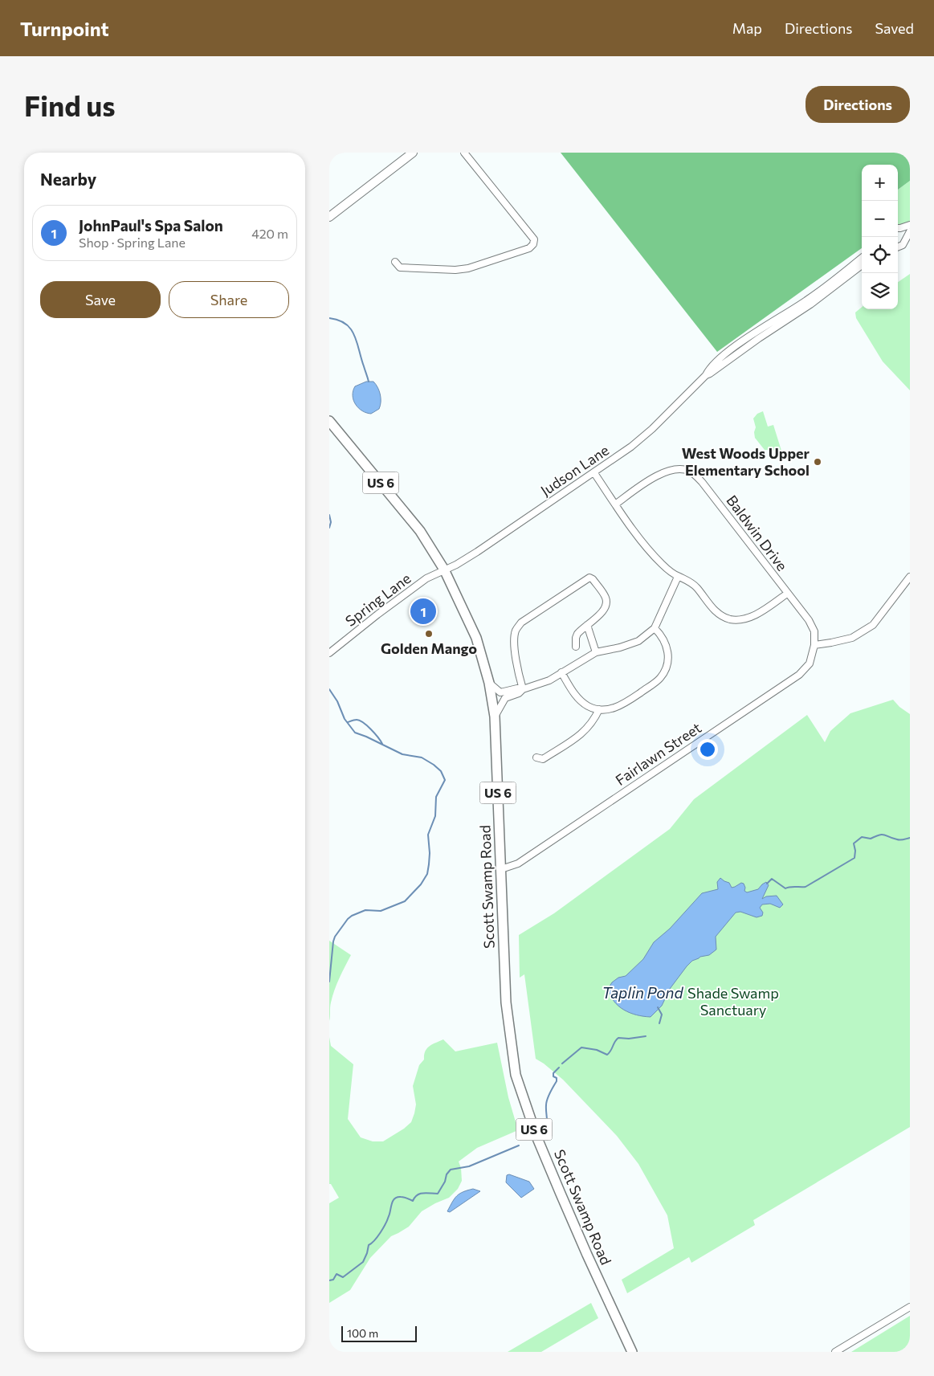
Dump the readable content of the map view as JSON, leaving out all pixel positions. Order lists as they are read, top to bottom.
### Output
{
  "streets": {
    "highway": ["US 6", "Scott Swamp Road"],
    "street": [
      "Judson Lane",
      "Baldwin Drive",
      "Spring Lane",
      "Fairlawn Street"
    ]
  },
  "crossings": [
    ["Judson Lane", "Spring Lane"],
    ["Judson Lane", "Scott Swamp Road"],
    ["Baldwin Drive", "Fairlawn Street"],
    ["Spring Lane", "Scott Swamp Road"],
    ["Fairlawn Street", "Scott Swamp Road"]
  ],
  "water": ["Taplin Pond"],
  "parks": ["Shade Swamp Sanctuary"],
  "places": ["West Woods Upper Elementary School", "Golden Mango"],
  "scale_bar": "100 m",
  "page": {
    "header": "Turnpoint",
    "nav": ["Map", "Directions", "Saved"],
    "buttons": [
      "Directions",
      ["Save", "Share"]
    ],
    "title": "Find us",
    "heading": "Nearby",
    "map_buttons": ["+", "−"],
    "list": [
      {
        "mark": "1",
        "name": "JohnPaul's Spa Salon",
        "note": "Shop · Spring Lane",
        "value": "420 m"
      }
    ],
    "pins": "1",
    "scale": "100 m"
  }
}
